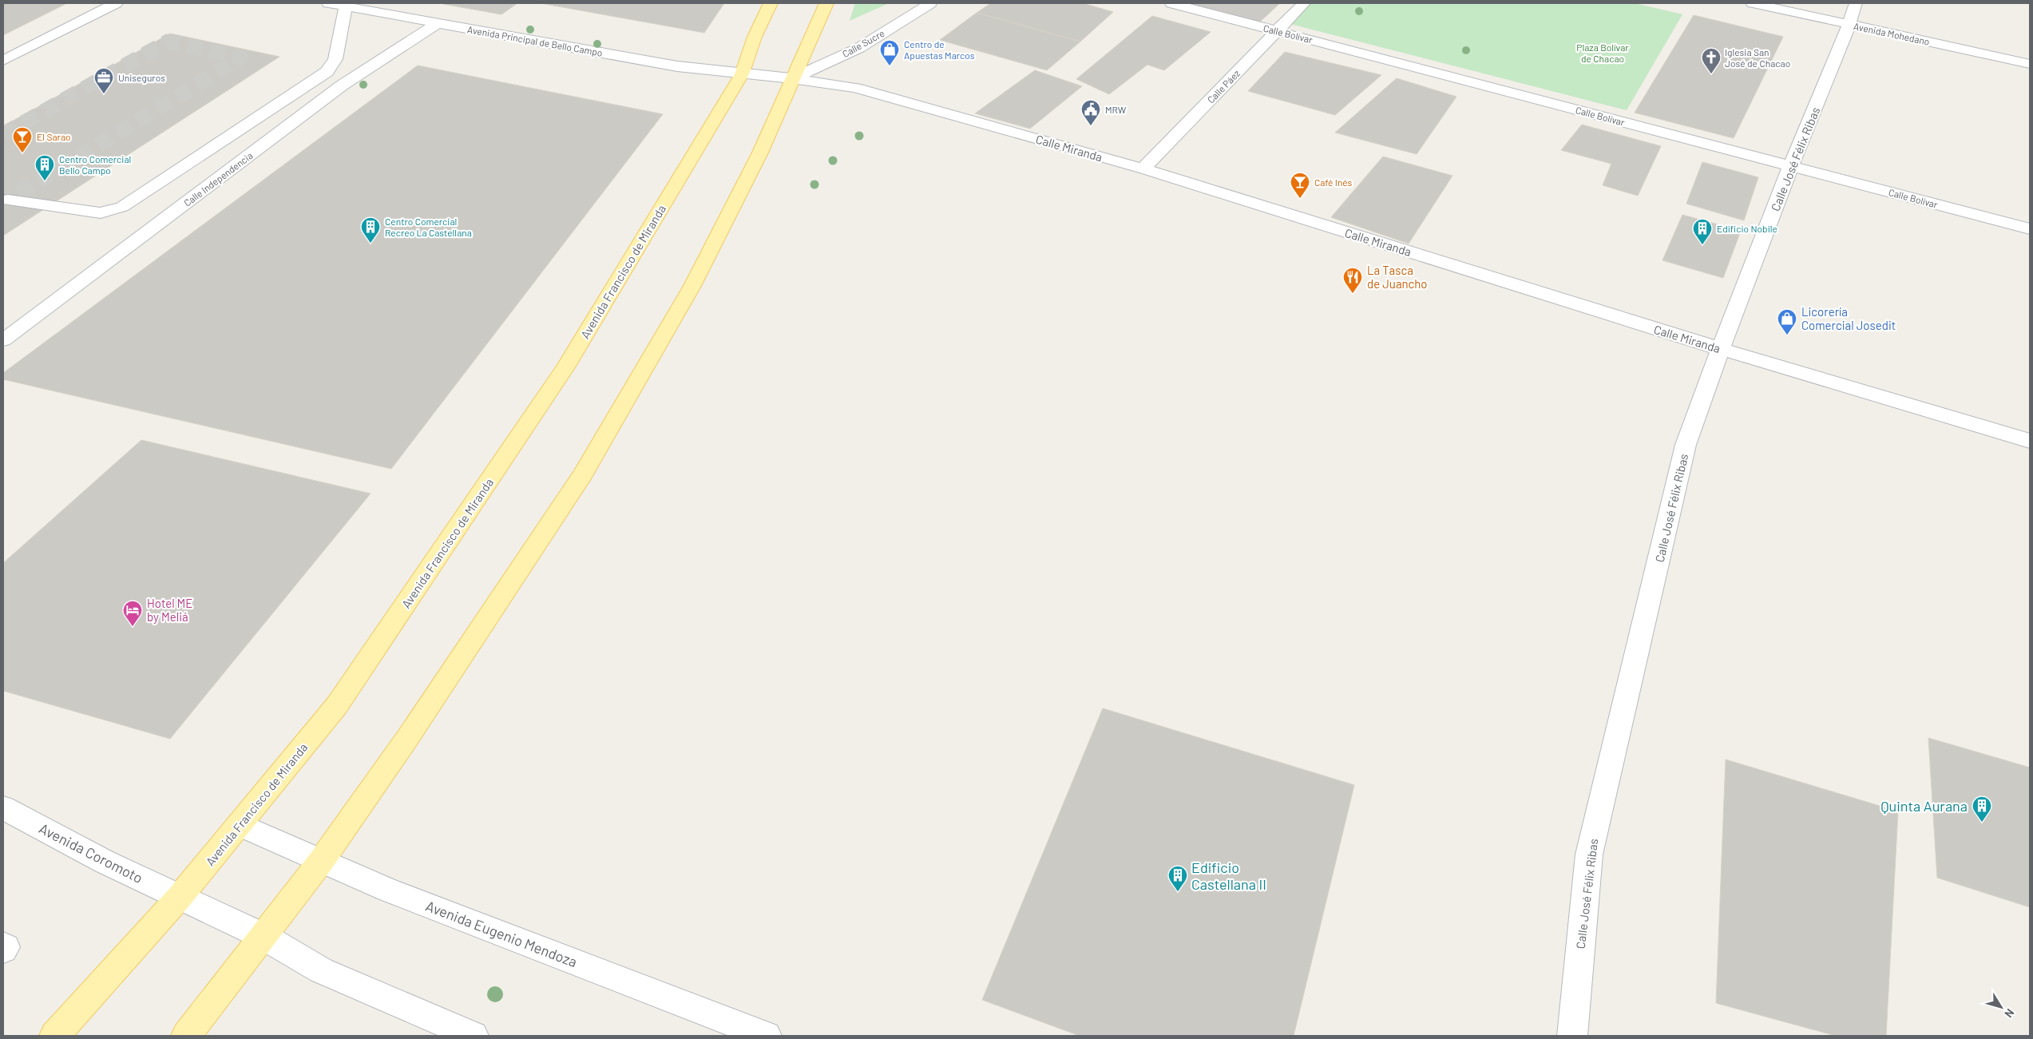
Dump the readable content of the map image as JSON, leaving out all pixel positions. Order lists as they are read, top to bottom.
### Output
{
  "streets": {
    "main road": ["Avenida Francisco de Miranda"],
    "street": [
      "Calle Bolívar",
      "Avenida Mohedano",
      "Avenida Principal de Bello Campo",
      "Calle Sucre",
      "Calle Páez",
      "Calle Miranda",
      "Calle José Félix Ribas",
      "Calle Independencia",
      "Avenida Coromoto",
      "Avenida Eugenio Mendoza"
    ]
  },
  "crossings": [
    ["Calle Bolívar", "Calle Páez"],
    ["Calle Bolívar", "Calle José Félix Ribas"],
    ["Avenida Mohedano", "Calle José Félix Ribas"],
    ["Avenida Principal de Bello Campo", "Calle Sucre"],
    ["Avenida Principal de Bello Campo", "Calle Miranda"],
    ["Avenida Principal de Bello Campo", "Calle Independencia"],
    ["Avenida Principal de Bello Campo", "Avenida Francisco de Miranda"],
    ["Calle Sucre", "Calle Miranda"],
    ["Calle Páez", "Calle Miranda"],
    ["Calle Miranda", "Calle José Félix Ribas"],
    ["Avenida Francisco de Miranda", "Avenida Coromoto"],
    ["Avenida Francisco de Miranda", "Avenida Eugenio Mendoza"]
  ],
  "parks": ["Plaza Bolívar de Chacao"],
  "places": {
    "shop": ["Centro de Apuestas Marcos", "Licorería Comercial Josedit"],
    "church": ["Iglesia San José de Chacao"],
    "office": ["Uniseguros"],
    "public building": ["MRW"],
    "bar": ["El Sarao", "Café Inés"],
    "building": [
      "Centro Comercial Bello Campo",
      "Centro Comercial Recreo La Castellana",
      "Edificio Nobile",
      "Quinta Aurana",
      "Edificio Castellana II"
    ],
    "restaurant": ["La Tasca de Juancho"],
    "hotel": ["Hotel ME by Meliá"]
  },
  "north": "bottom right"
}
